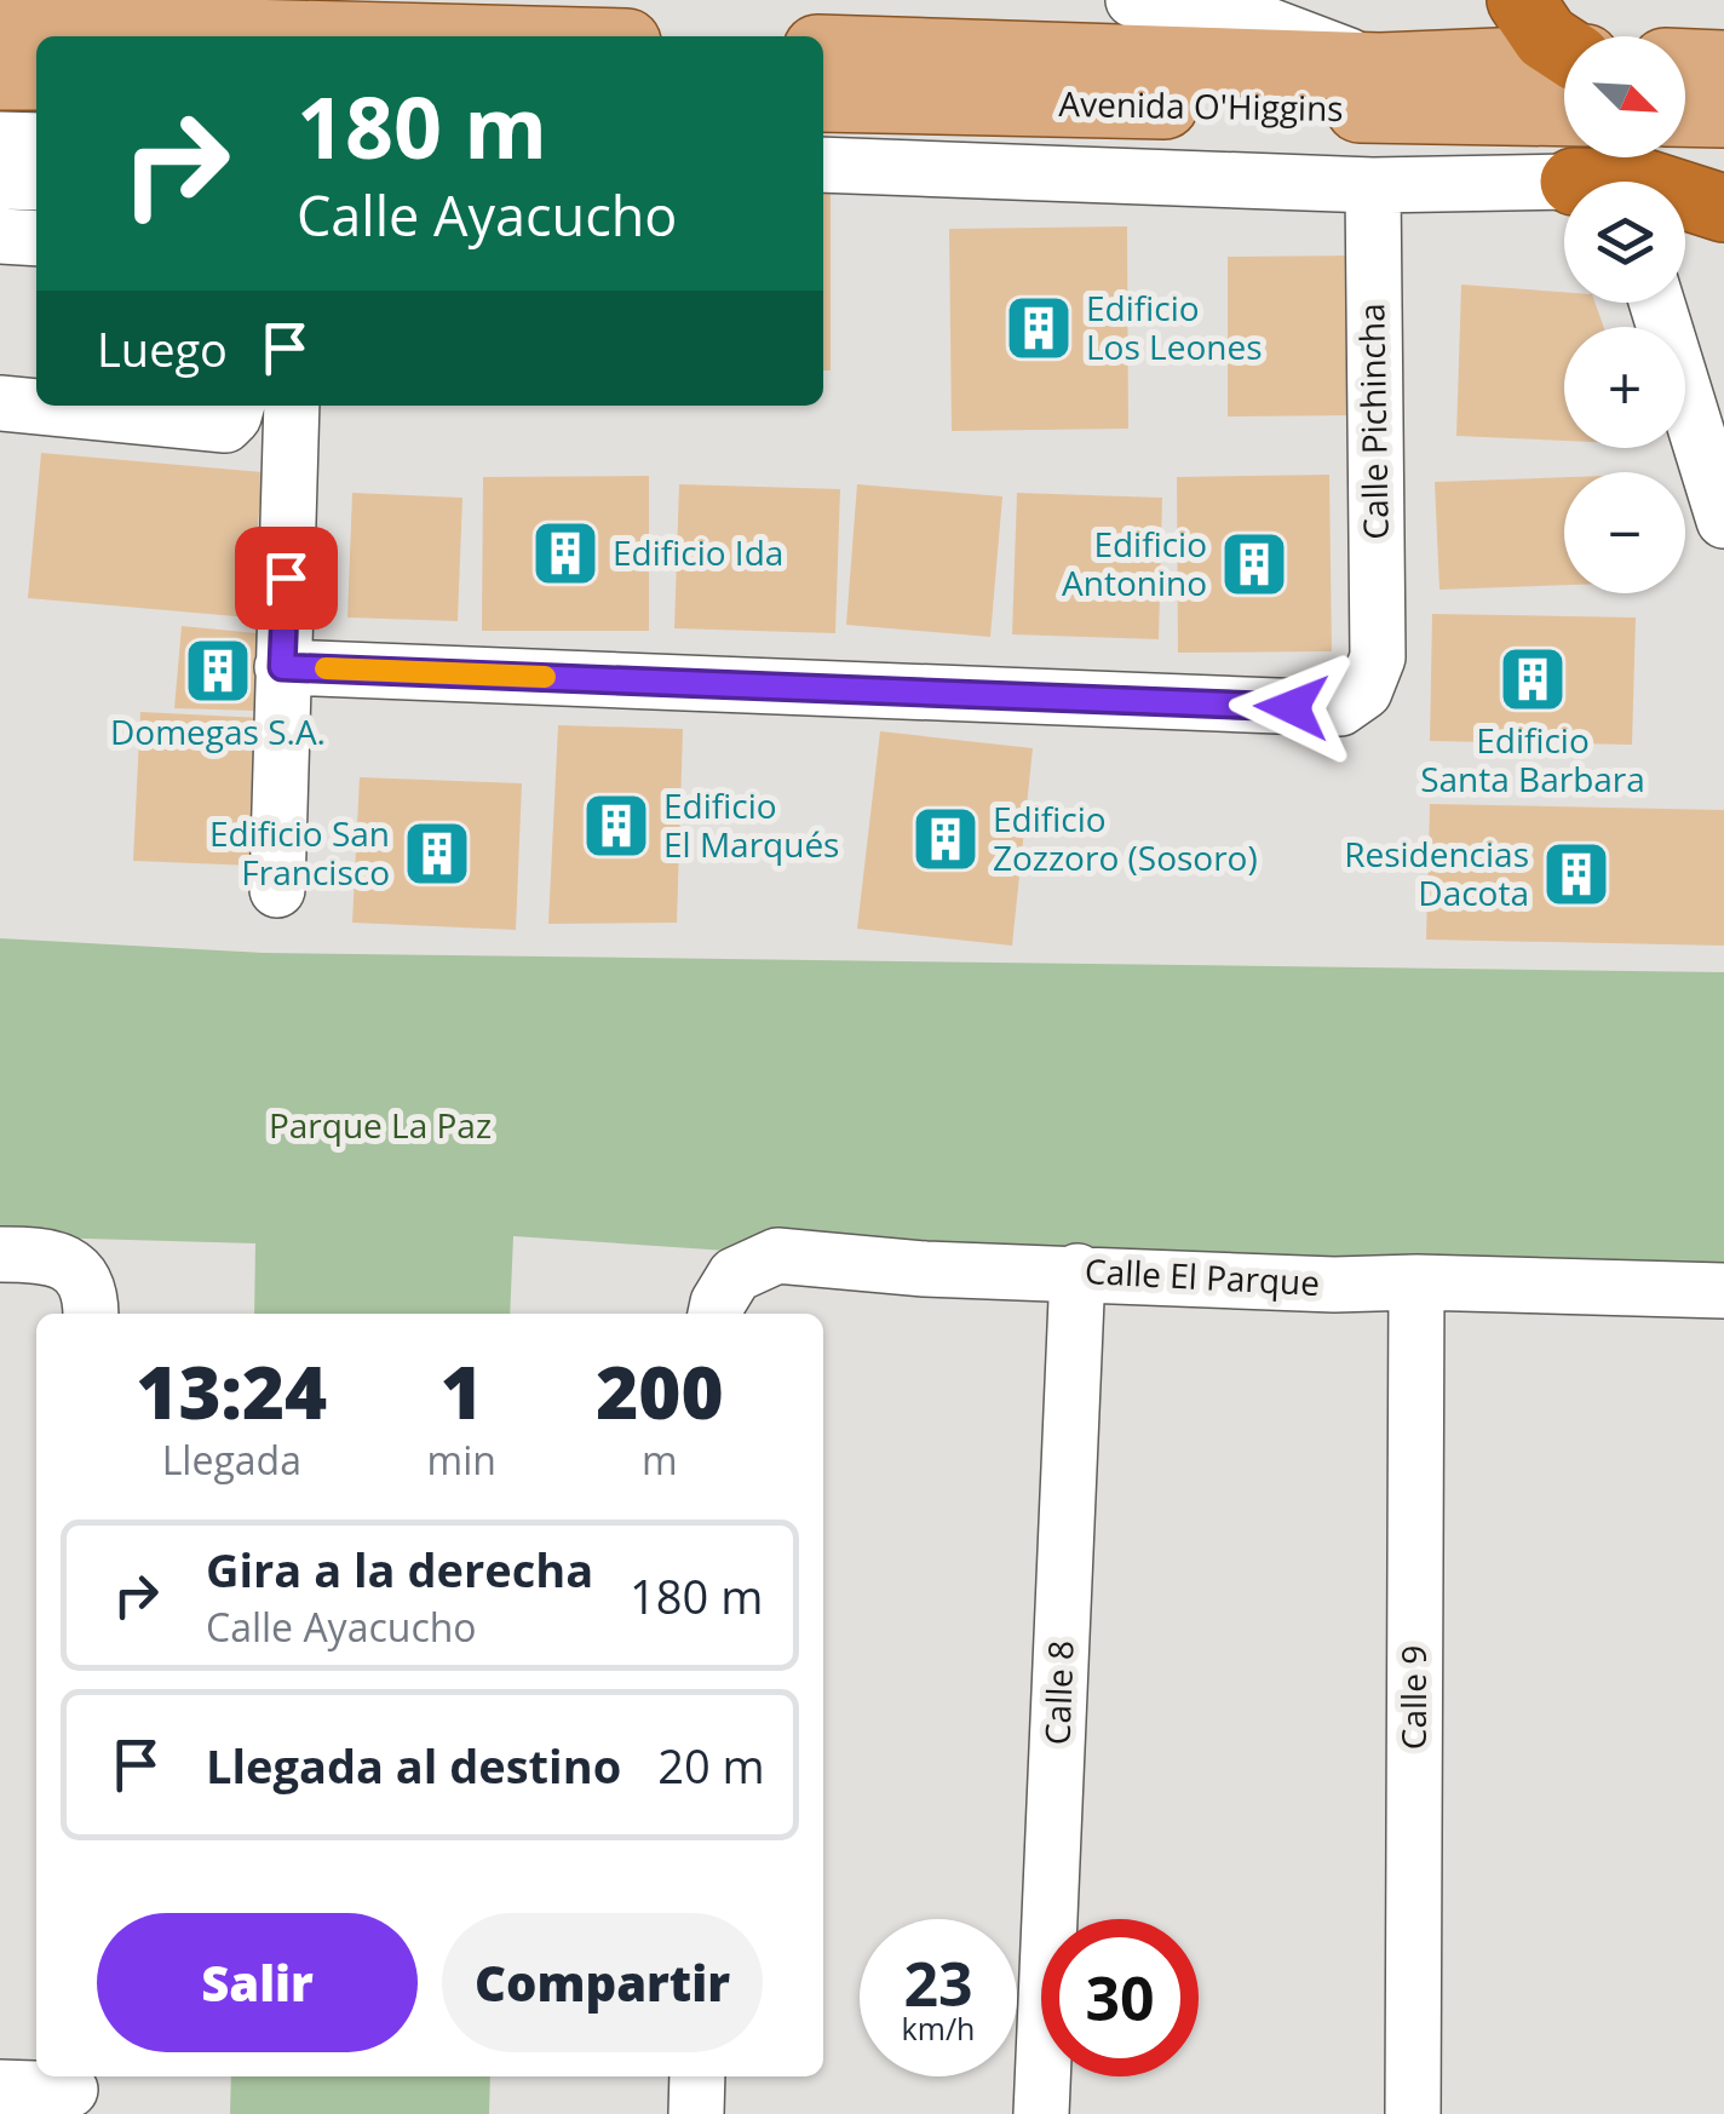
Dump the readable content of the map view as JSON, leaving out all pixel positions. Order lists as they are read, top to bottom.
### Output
{
  "streets": {
    "main road": ["Avenida O'Higgins"],
    "street": [
      "Calle Pichincha",
      "Calle El Parque",
      "Calle 8",
      "Calle 9"
    ]
  },
  "crossings": [
    ["Avenida O'Higgins", "Calle Pichincha"],
    ["Calle El Parque", "Calle 8"],
    ["Calle El Parque", "Calle 9"]
  ],
  "parks": ["Parque La Paz"],
  "places": {
    "building": [
      "Edificio Los Leones",
      "Edificio Ida",
      "Edificio Antonino",
      "Domegas S.A.",
      "Edificio Santa Barbara",
      "Edificio El Marqués",
      "Edificio Zozzoro (Sosoro)",
      "Edificio San Francisco",
      "Residencias Dacota"
    ]
  },
  "north": "bottom right",
  "page": {
    "map_buttons": ["+", "−"],
    "turn": ["180 m", "Calle Ayacucho"],
    "then": "Luego",
    "eta": [
      "13:24",
      "Llegada",
      "1",
      "min",
      "200",
      "m"
    ],
    "list": [
      {
        "name": "Gira a la derecha",
        "note": "Calle Ayacucho",
        "value": "180 m"
      },
      {
        "name": "Llegada al destino",
        "value": "20 m"
      }
    ],
    "buttons": ["Salir", "Compartir"],
    "speed": "23 km/h",
    "limit": "30"
  }
}
